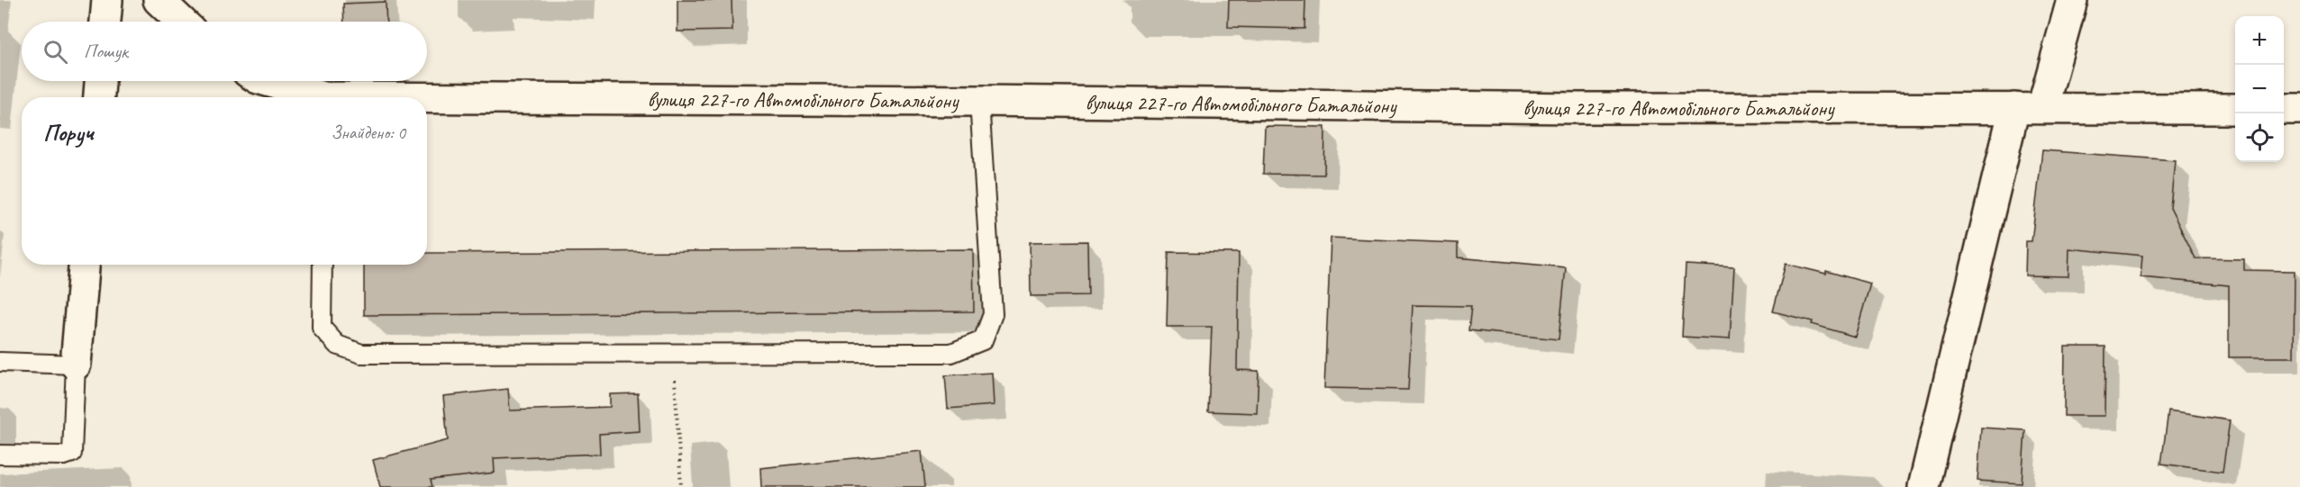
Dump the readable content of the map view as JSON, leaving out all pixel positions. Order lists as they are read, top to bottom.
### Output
{
  "streets": {
    "street": ["вулиця 227-го Автомобільного Батальйону"]
  },
  "page": {
    "map_buttons": ["+", "−"],
    "search": "Пошук",
    "heading": ["Поруч", "Знайдено: 0"]
  }
}
